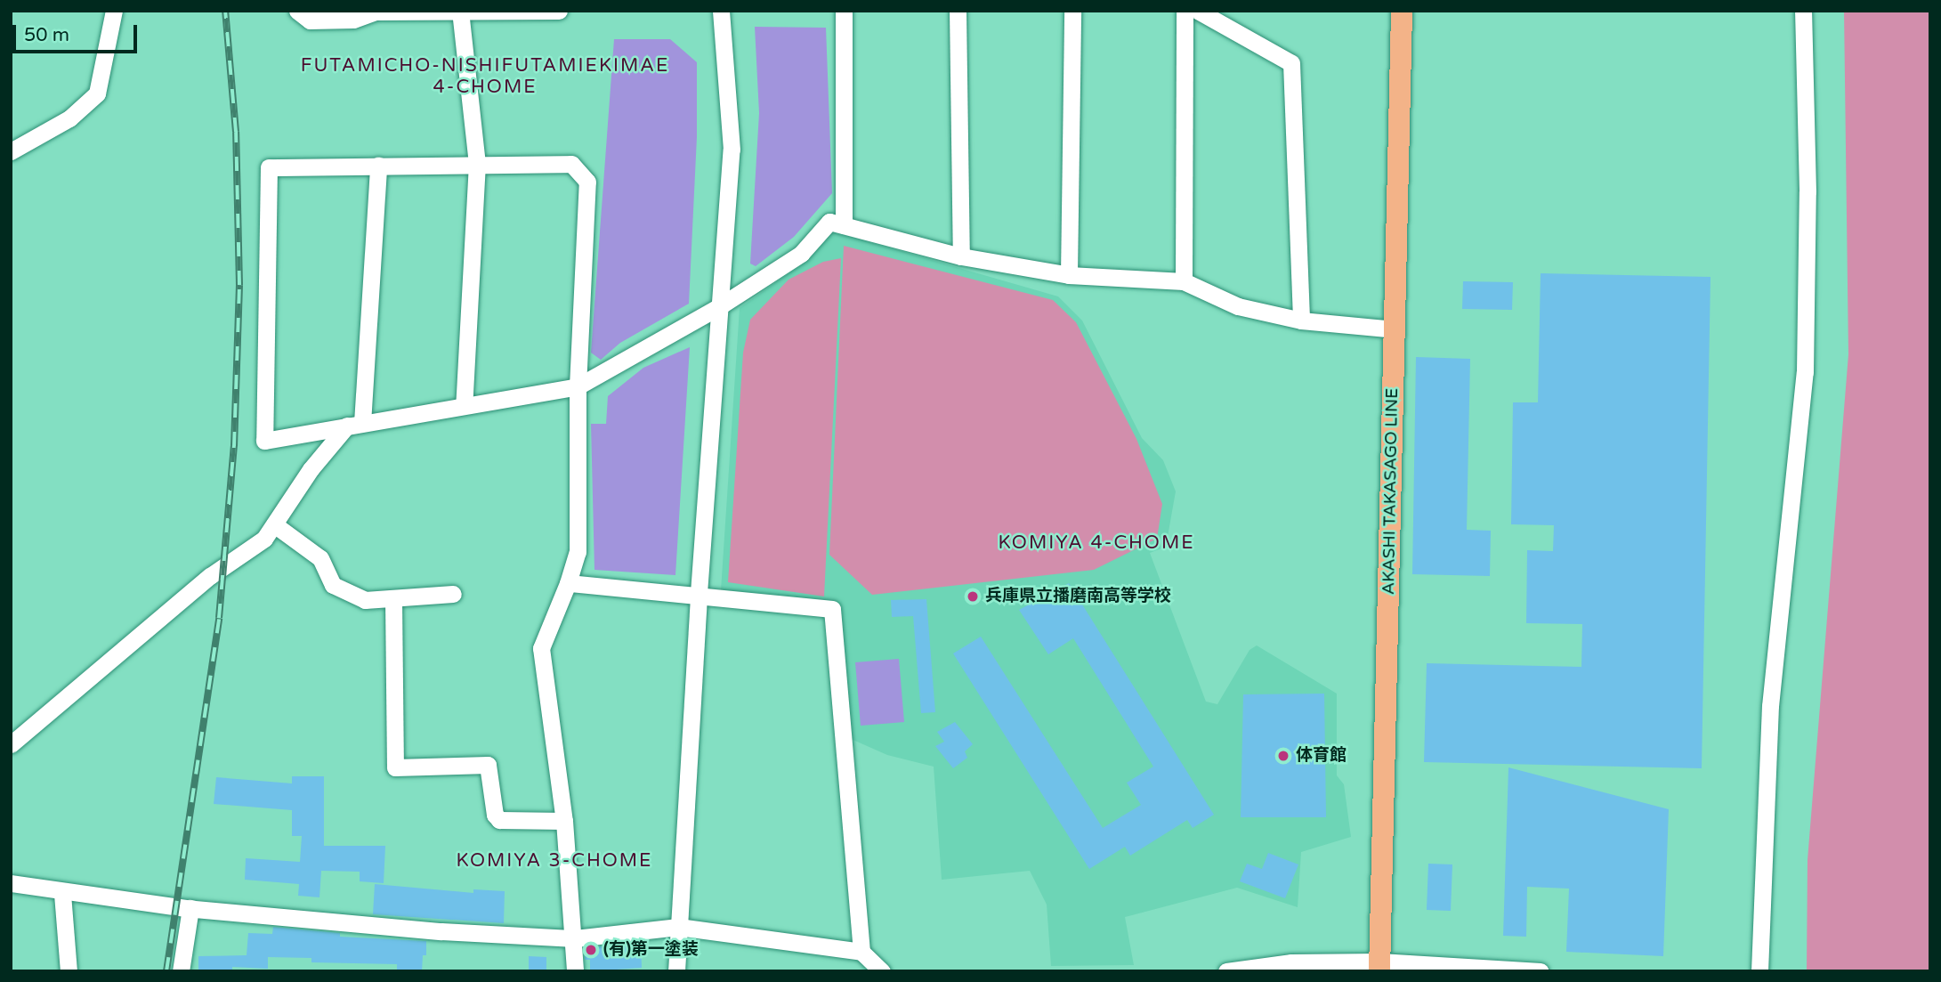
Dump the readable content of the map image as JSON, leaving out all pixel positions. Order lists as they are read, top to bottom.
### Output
{
  "streets": {
    "main road": ["AKASHI TAKASAGO LINE"]
  },
  "districts": ["FUTAMICHO-NISHIFUTAMIEKIMAE 4-CHOME", "KOMIYA 4-CHOME", "KOMIYA 3-CHOME"],
  "places": ["兵庫県立播磨南高等学校", "体育館", "(有)第一塗装"],
  "scale_bar": "50 m"
}
